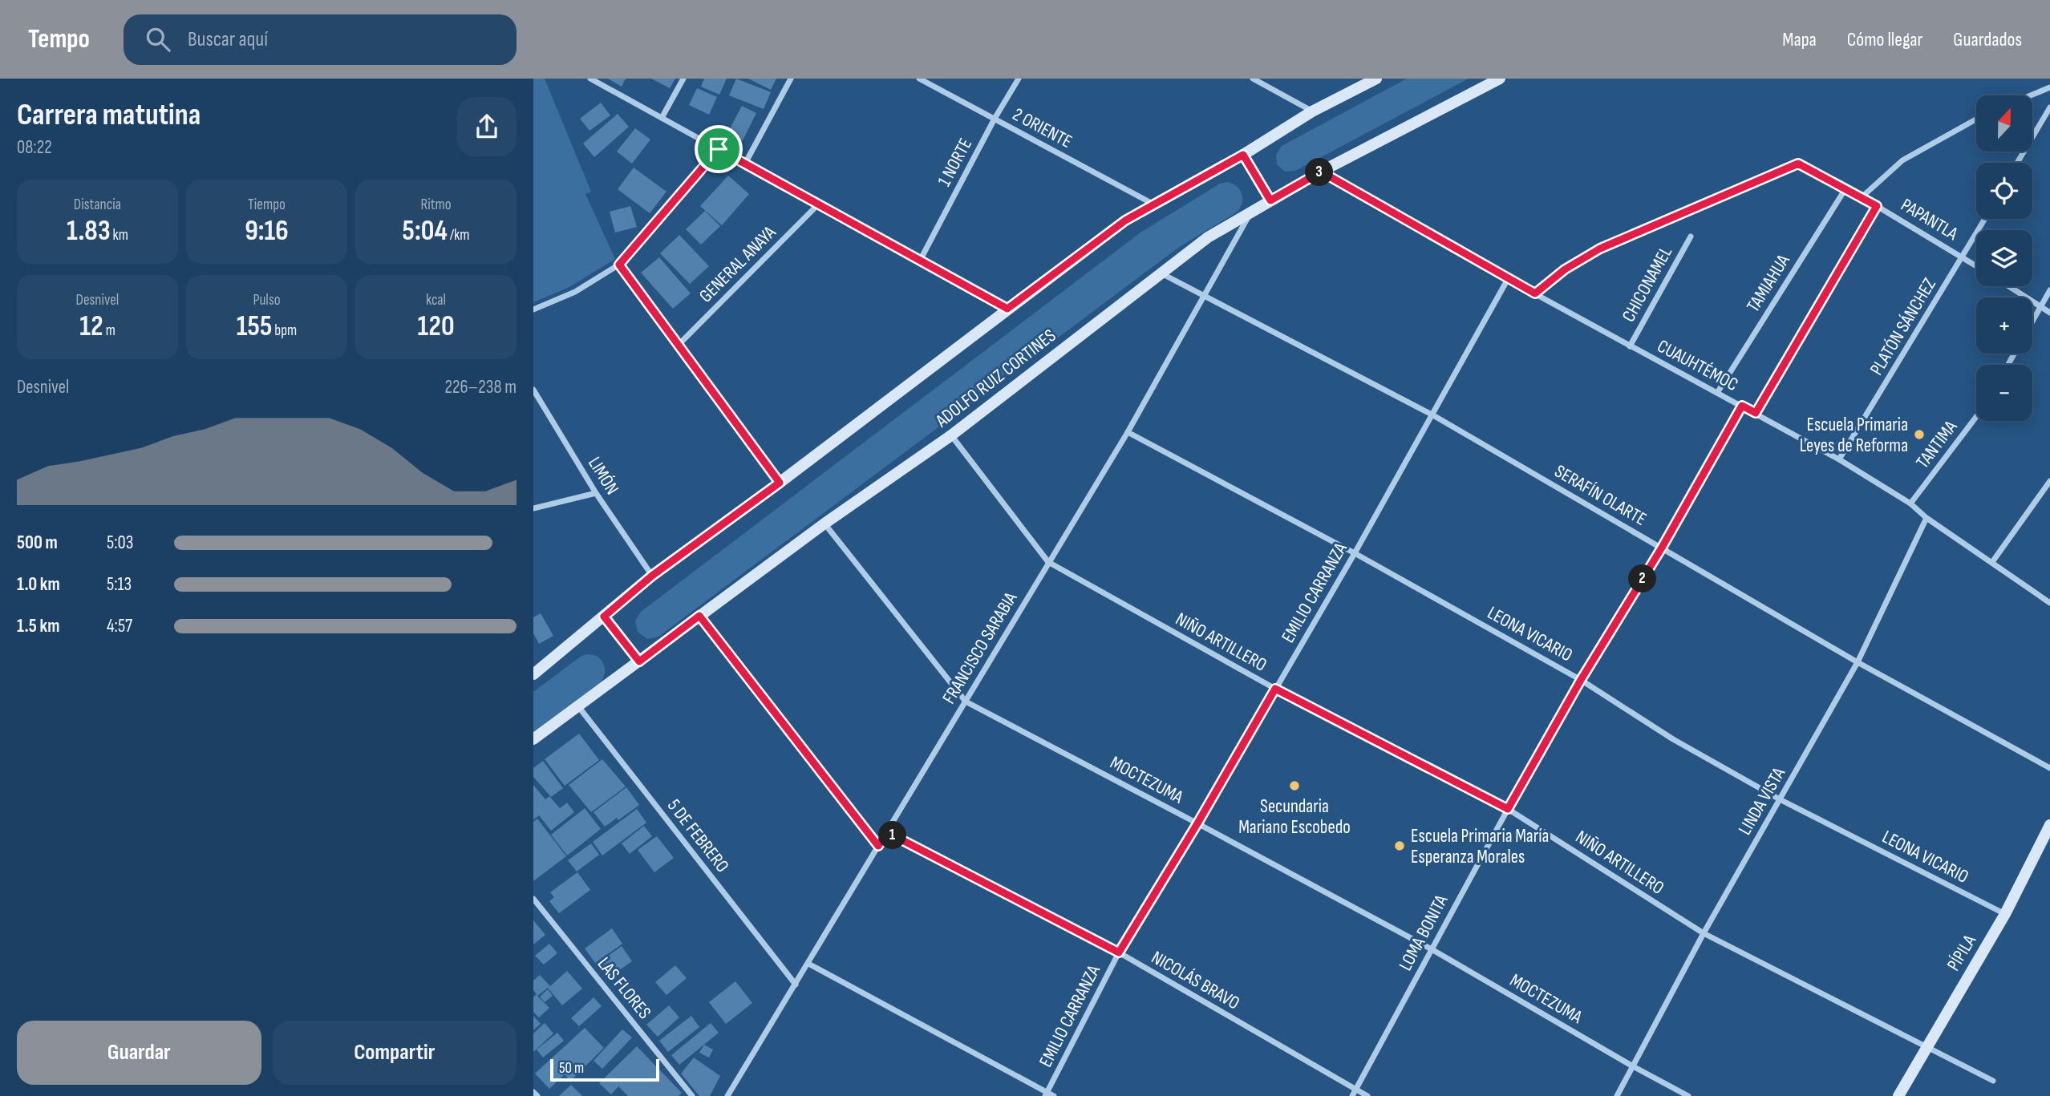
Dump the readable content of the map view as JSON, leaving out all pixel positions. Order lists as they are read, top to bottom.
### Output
{
  "streets": {
    "main road": ["ADOLFO RUIZ CORTINES", "PÍPILA"],
    "street": [
      "2 ORIENTE",
      "1 NORTE",
      "PAPANTLA",
      "GENERAL ANAYA",
      "TAMIAHUA",
      "CHICONAMEL",
      "PLATÓN SÁNCHEZ",
      "CUAUHTÉMOC",
      "TANTIMA",
      "LIMÓN",
      "SERAFÍN OLARTE",
      "EMILIO CARRANZA",
      "LEONA VICARIO",
      "NIÑO ARTILLERO",
      "FRANCISCO SARABIA",
      "MOCTEZUMA",
      "LINDA VISTA",
      "5 DE FEBRERO",
      "LOMA BONITA",
      "NICOLÁS BRAVO",
      "LAS FLORES"
    ]
  },
  "crossings": [
    ["2 ORIENTE", "1 NORTE"],
    ["PAPANTLA", "TAMIAHUA"],
    ["PAPANTLA", "CHICONAMEL"],
    ["PAPANTLA", "PLATÓN SÁNCHEZ"],
    ["TAMIAHUA", "CUAUHTÉMOC"],
    ["CHICONAMEL", "CUAUHTÉMOC"],
    ["PLATÓN SÁNCHEZ", "CUAUHTÉMOC"],
    ["CUAUHTÉMOC", "ADOLFO RUIZ CORTINES"],
    ["CUAUHTÉMOC", "TANTIMA"],
    ["CUAUHTÉMOC", "EMILIO CARRANZA"],
    ["CUAUHTÉMOC", "LINDA VISTA"],
    ["CUAUHTÉMOC", "LOMA BONITA"],
    ["ADOLFO RUIZ CORTINES", "SERAFÍN OLARTE"],
    ["ADOLFO RUIZ CORTINES", "NIÑO ARTILLERO"],
    ["ADOLFO RUIZ CORTINES", "FRANCISCO SARABIA"],
    ["ADOLFO RUIZ CORTINES", "MOCTEZUMA"],
    ["ADOLFO RUIZ CORTINES", "5 DE FEBRERO"],
    ["SERAFÍN OLARTE", "EMILIO CARRANZA"],
    ["SERAFÍN OLARTE", "FRANCISCO SARABIA"],
    ["SERAFÍN OLARTE", "LINDA VISTA"],
    ["SERAFÍN OLARTE", "LOMA BONITA"],
    ["EMILIO CARRANZA", "LEONA VICARIO"],
    ["EMILIO CARRANZA", "NIÑO ARTILLERO"],
    ["EMILIO CARRANZA", "MOCTEZUMA"],
    ["EMILIO CARRANZA", "NICOLÁS BRAVO"],
    ["LEONA VICARIO", "FRANCISCO SARABIA"],
    ["LEONA VICARIO", "LINDA VISTA"],
    ["LEONA VICARIO", "LOMA BONITA"],
    ["LEONA VICARIO", "PÍPILA"],
    ["NIÑO ARTILLERO", "FRANCISCO SARABIA"],
    ["NIÑO ARTILLERO", "LINDA VISTA"],
    ["NIÑO ARTILLERO", "LOMA BONITA"],
    ["NIÑO ARTILLERO", "PÍPILA"],
    ["FRANCISCO SARABIA", "MOCTEZUMA"],
    ["FRANCISCO SARABIA", "5 DE FEBRERO"],
    ["FRANCISCO SARABIA", "NICOLÁS BRAVO"],
    ["MOCTEZUMA", "LINDA VISTA"],
    ["MOCTEZUMA", "LOMA BONITA"],
    ["LOMA BONITA", "NICOLÁS BRAVO"]
  ],
  "places": ["Escuela Primaria Leyes de Reforma", "Secundaria Mariano Escobedo", "Escuela Primaria María Esperanza Morales"],
  "scale_bar": "50 m",
  "north": "top",
  "page": {
    "header": "Tempo",
    "search": "Buscar aquí",
    "nav": ["Mapa", "Cómo llegar", "Guardados"],
    "heading": ["Carrera matutina", "08:22"],
    "map_buttons": ["+", "−"],
    "pins": ["3", "2", "1"],
    "stats": [
      ["Distancia", "1.83 km"],
      ["Tiempo", "9:16"],
      ["Ritmo", "5:04 /km"],
      ["Desnivel", "12 m"],
      ["Pulso", "155 bpm"],
      ["kcal", "120"]
    ],
    "chart": ["Desnivel", "226–238 m"],
    "list": [
      {
        "name": "500 m",
        "note": "5:03"
      },
      {
        "name": "1.0 km",
        "note": "5:13"
      },
      {
        "name": "1.5 km",
        "note": "4:57"
      }
    ],
    "buttons": ["Guardar", "Compartir"],
    "scale": "50 m"
  }
}
